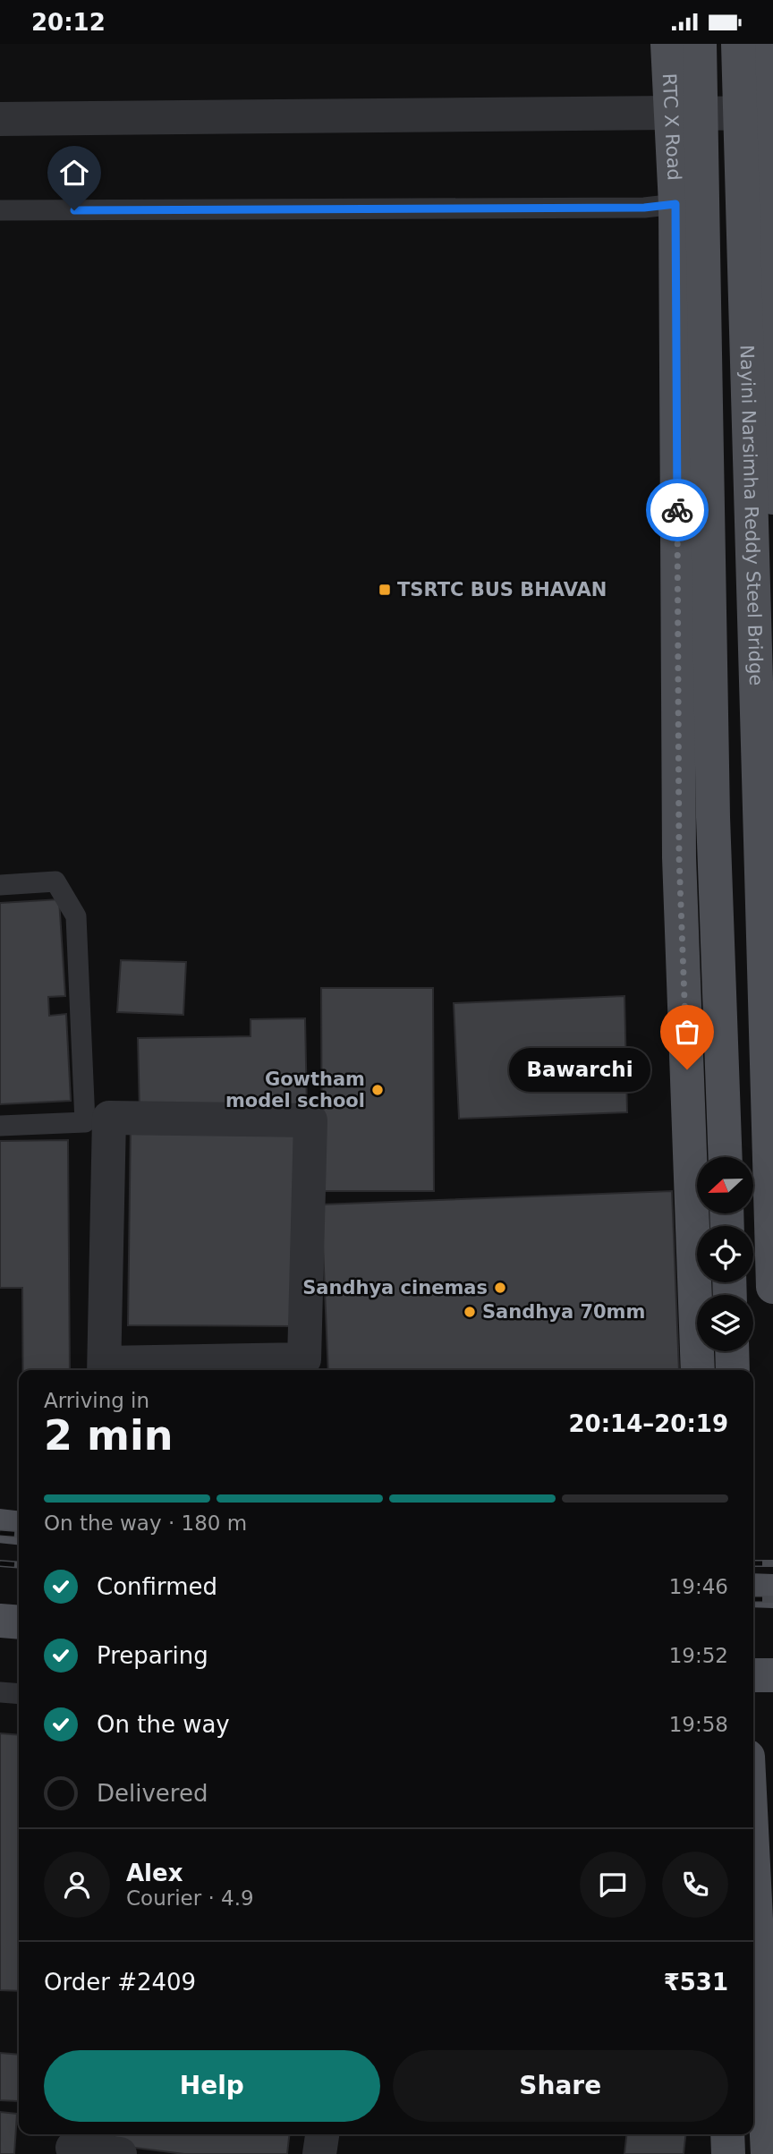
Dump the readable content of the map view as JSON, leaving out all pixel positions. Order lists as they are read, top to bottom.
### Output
{
  "streets": {
    "main road": ["RTC X Road", "Nayini Narsimha Reddy Steel Bridge"]
  },
  "places": {
    "transit": ["TSRTC BUS BHAVAN"],
    "other": [
      "Bawarchi",
      "Gowtham model school",
      "Sandhya cinemas",
      "Sandhya 70mm"
    ]
  },
  "north": "left",
  "page": {
    "status": "20:12",
    "bubble": "Bawarchi",
    "heading": ["2 min", "Arriving in", "20:14–20:19"],
    "panel": [
      "Alex",
      "Courier · 4.9",
      "Order #2409",
      "₹531"
    ],
    "bar": "On the way · 180 m",
    "list": [
      ["Confirmed", "19:46"],
      ["Preparing", "19:52"],
      ["On the way", "19:58"],
      "Delivered"
    ],
    "buttons": ["Help", "Share"]
  }
}
